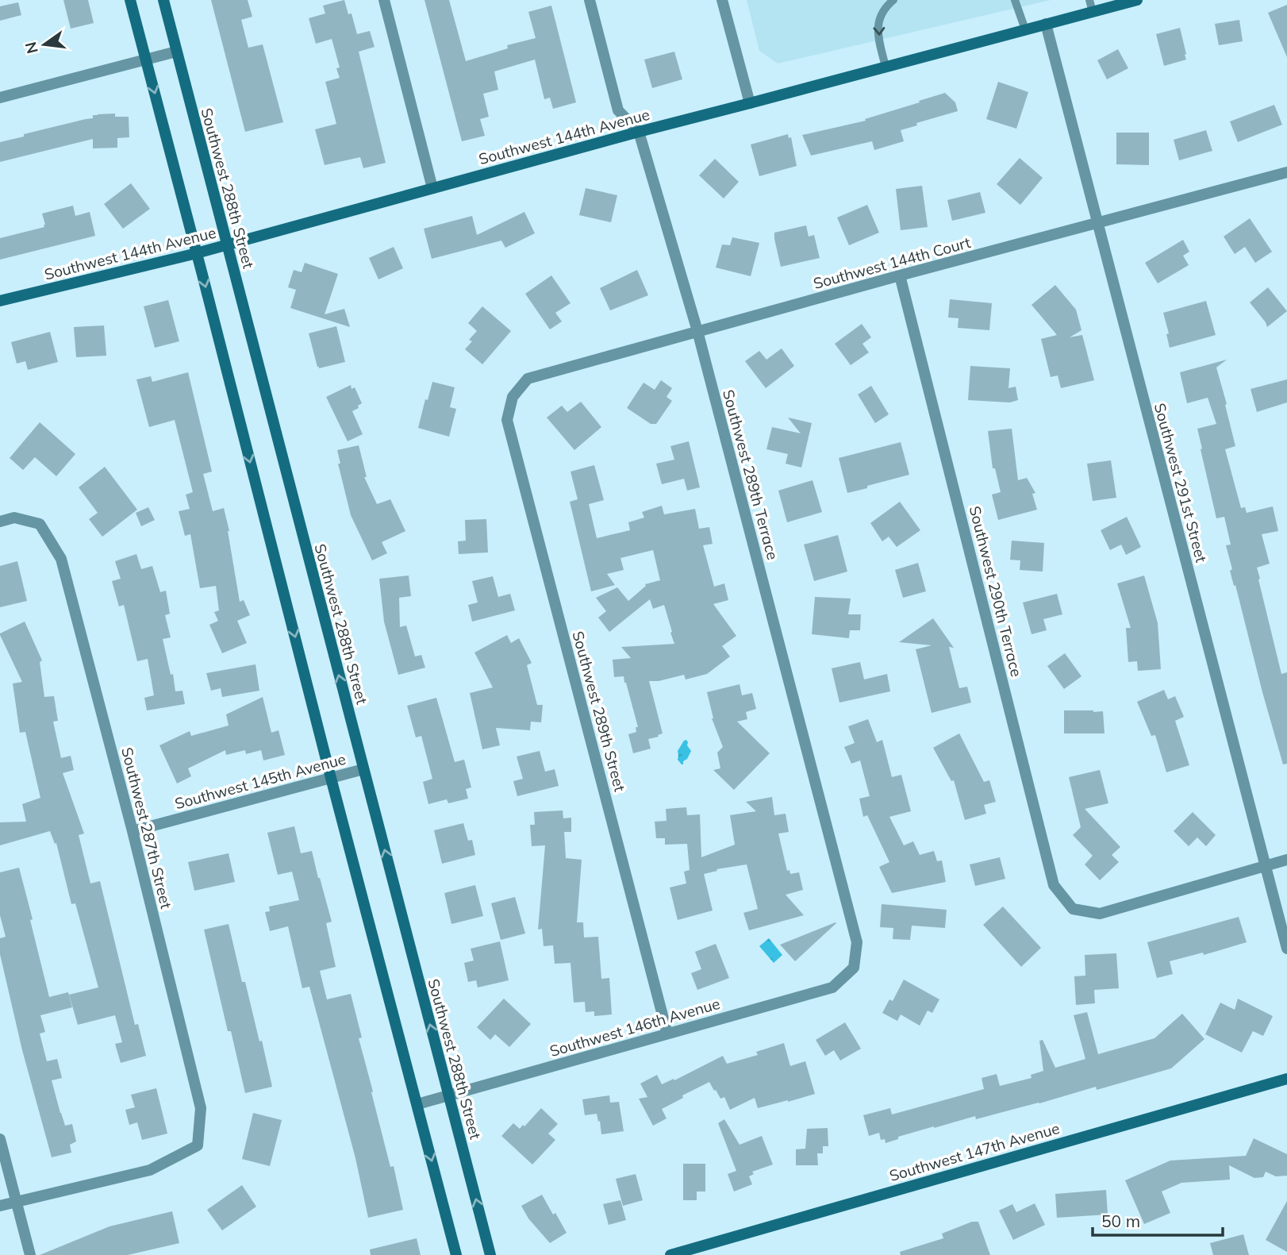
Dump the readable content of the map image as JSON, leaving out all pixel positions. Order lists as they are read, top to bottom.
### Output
{
  "streets": {
    "main road": ["Southwest 144th Avenue", "Southwest 288th Street", "Southwest 147th Avenue"],
    "street": [
      "Southwest 144th Court",
      "Southwest 289th Terrace",
      "Southwest 291st Street",
      "Southwest 290th Terrace",
      "Southwest 289th Street",
      "Southwest 145th Avenue",
      "Southwest 287th Street",
      "Southwest 146th Avenue"
    ]
  },
  "crossings": [
    ["Southwest 144th Avenue", "Southwest 288th Street"],
    ["Southwest 144th Avenue", "Southwest 289th Terrace"],
    ["Southwest 144th Avenue", "Southwest 291st Street"],
    ["Southwest 288th Street", "Southwest 145th Avenue"],
    ["Southwest 288th Street", "Southwest 146th Avenue"],
    ["Southwest 144th Court", "Southwest 289th Terrace"],
    ["Southwest 144th Court", "Southwest 291st Street"],
    ["Southwest 144th Court", "Southwest 290th Terrace"],
    ["Southwest 144th Court", "Southwest 289th Street"],
    ["Southwest 289th Terrace", "Southwest 146th Avenue"],
    ["Southwest 291st Street", "Southwest 290th Terrace"],
    ["Southwest 289th Street", "Southwest 146th Avenue"],
    ["Southwest 145th Avenue", "Southwest 287th Street"]
  ],
  "scale_bar": "50 m",
  "north": "left"
}
